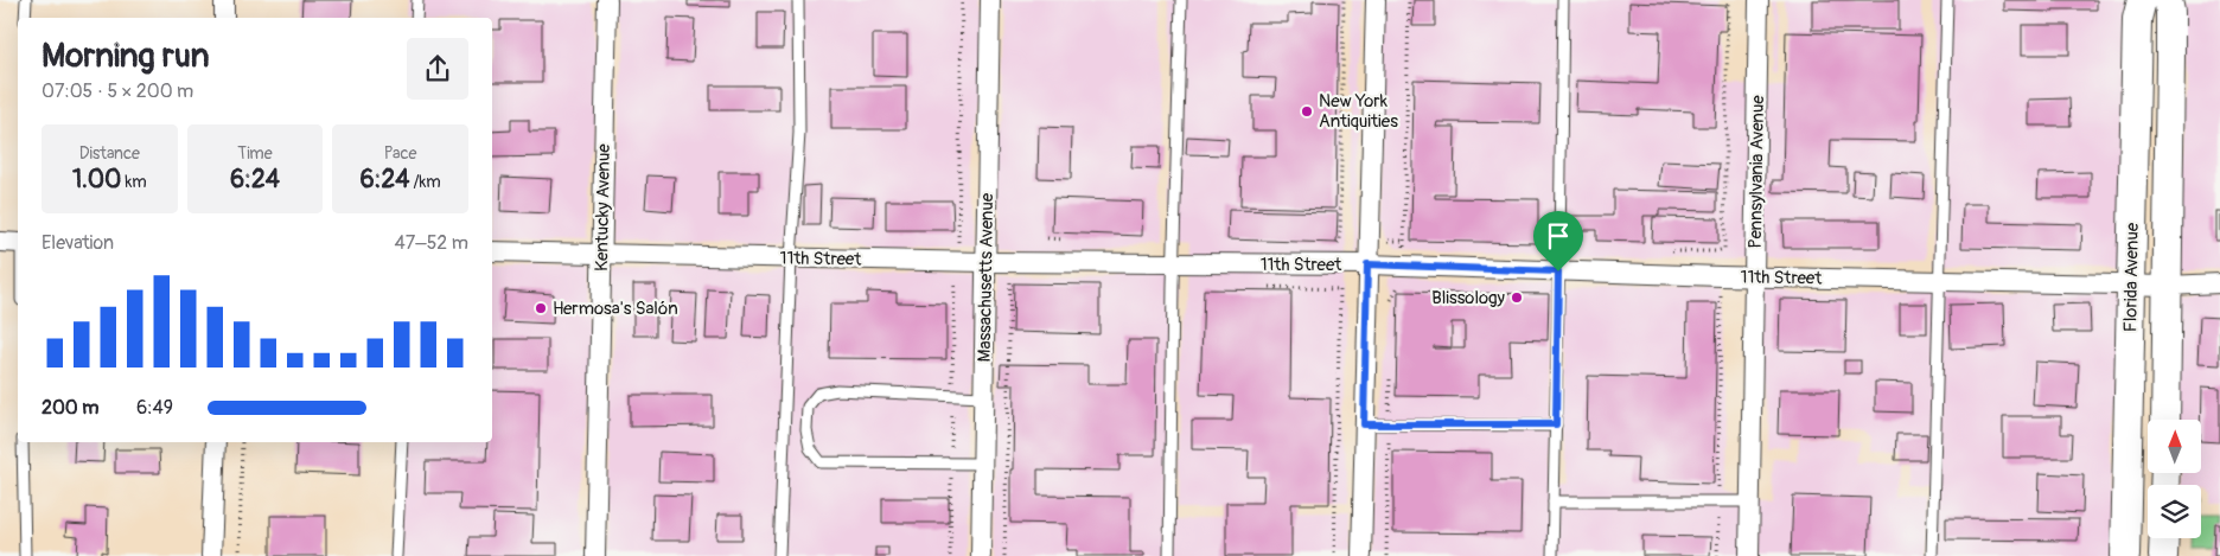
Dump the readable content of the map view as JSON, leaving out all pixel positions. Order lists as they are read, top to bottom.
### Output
{
  "streets": {
    "main road": ["Florida Avenue"],
    "street": [
      "Pennsylvania Avenue",
      "Kentucky Avenue",
      "11th Street",
      "Massachusetts Avenue"
    ]
  },
  "crossings": [
    ["Pennsylvania Avenue", "11th Street"],
    ["Kentucky Avenue", "11th Street"],
    ["11th Street", "Massachusetts Avenue"],
    ["11th Street", "Florida Avenue"]
  ],
  "places": ["New York Antiquities", "Blissology", "Hermosa's Salón"],
  "north": "top",
  "page": {
    "heading": ["Morning run", "07:05 · 5 × 200 m"],
    "stats": [
      ["Distance", "1.00 km"],
      ["Time", "6:24"],
      ["Pace", "6:24 /km"]
    ],
    "chart": ["Elevation", "47–52 m"],
    "list": [
      {
        "name": "200 m",
        "note": "6:49"
      }
    ]
  }
}
